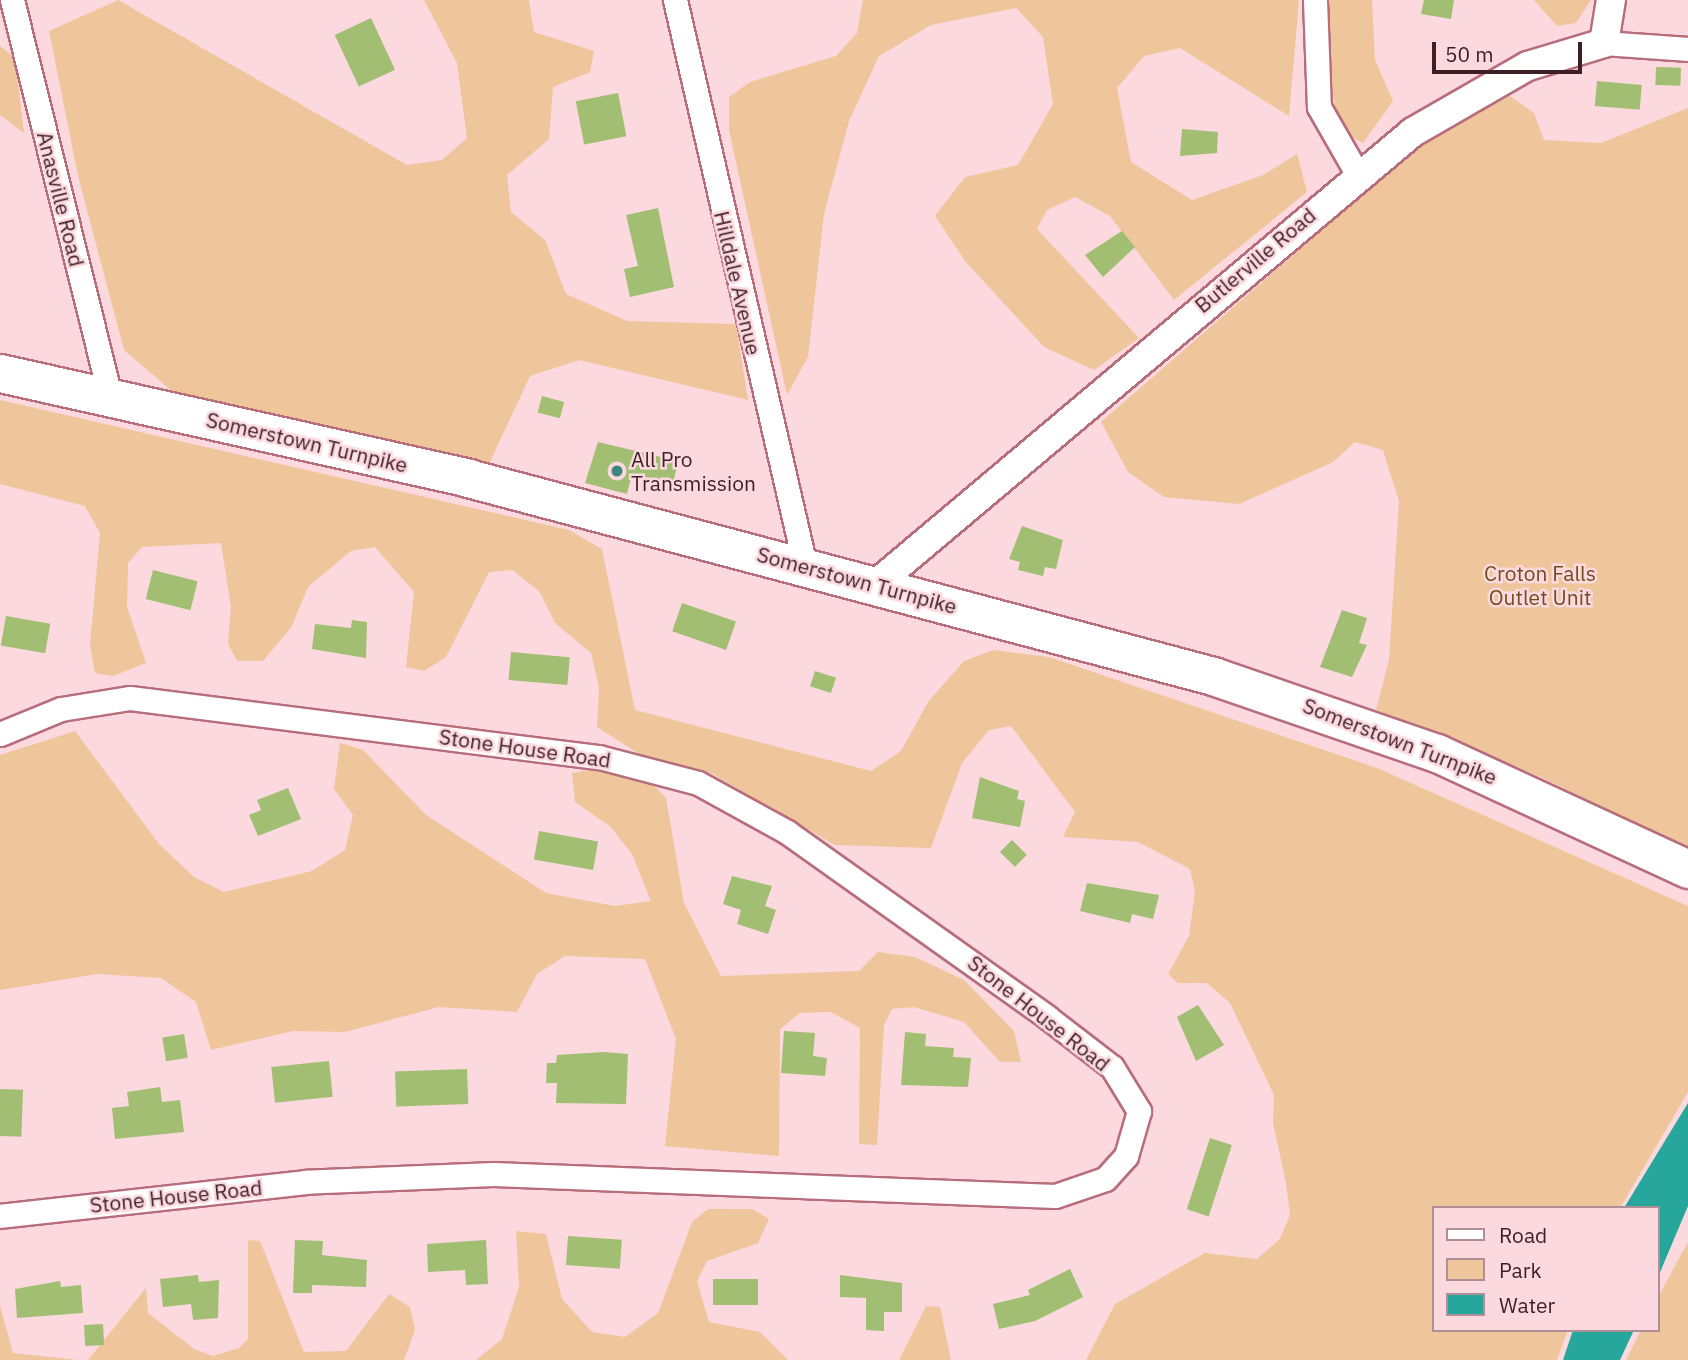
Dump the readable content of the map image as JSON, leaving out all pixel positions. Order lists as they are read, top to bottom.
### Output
{
  "streets": {
    "main road": ["Somerstown Turnpike"],
    "street": [
      "Anasville Road",
      "Butlerville Road",
      "Hilldale Avenue",
      "Stone House Road"
    ]
  },
  "crossings": [
    ["Anasville Road", "Somerstown Turnpike"],
    ["Butlerville Road", "Somerstown Turnpike"],
    ["Hilldale Avenue", "Somerstown Turnpike"]
  ],
  "parks": ["Croton Falls Outlet Unit"],
  "places": ["All Pro Transmission"],
  "legend": ["Road", "Park", "Water"],
  "scale_bar": "50 m"
}
